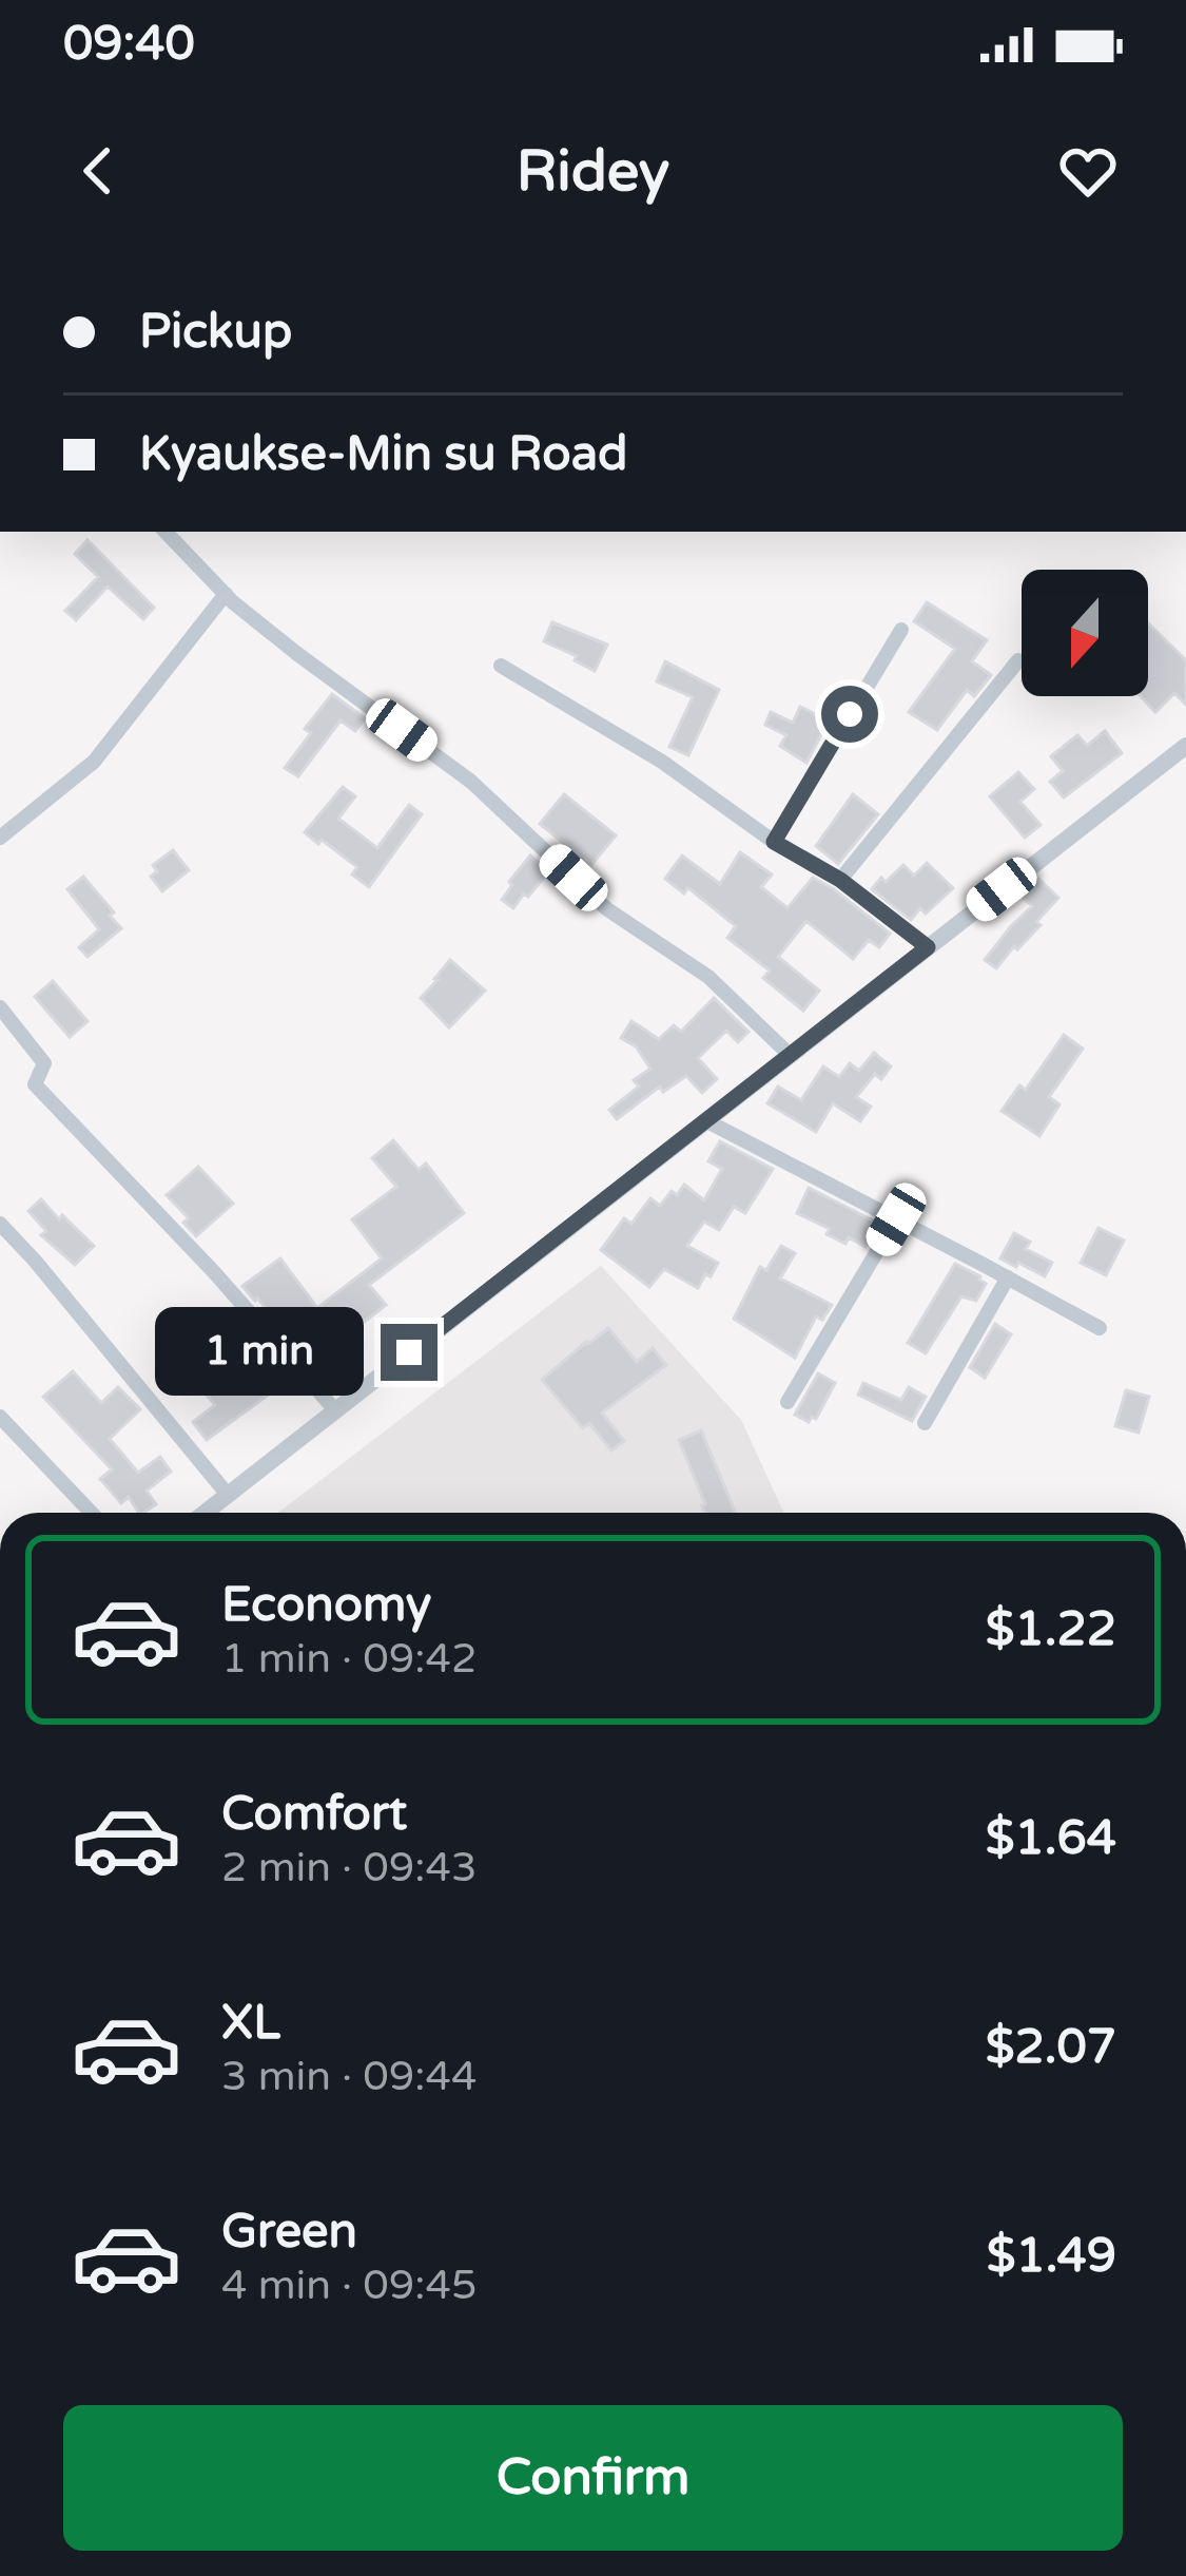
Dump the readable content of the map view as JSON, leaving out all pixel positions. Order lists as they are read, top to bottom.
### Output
{
  "north": "bottom",
  "page": {
    "status": "09:40",
    "header": "Ridey",
    "banner": ["Pickup", "Kyaukse-Min su Road"],
    "bubble": "1 min",
    "list": [
      {
        "name": "Economy",
        "note": "1 min · 09:42",
        "value": "$1.22"
      },
      {
        "name": "Comfort",
        "note": "2 min · 09:43",
        "value": "$1.64"
      },
      {
        "name": "XL",
        "note": "3 min · 09:44",
        "value": "$2.07"
      },
      {
        "name": "Green",
        "note": "4 min · 09:45",
        "value": "$1.49"
      }
    ],
    "buttons": "Confirm"
  }
}
